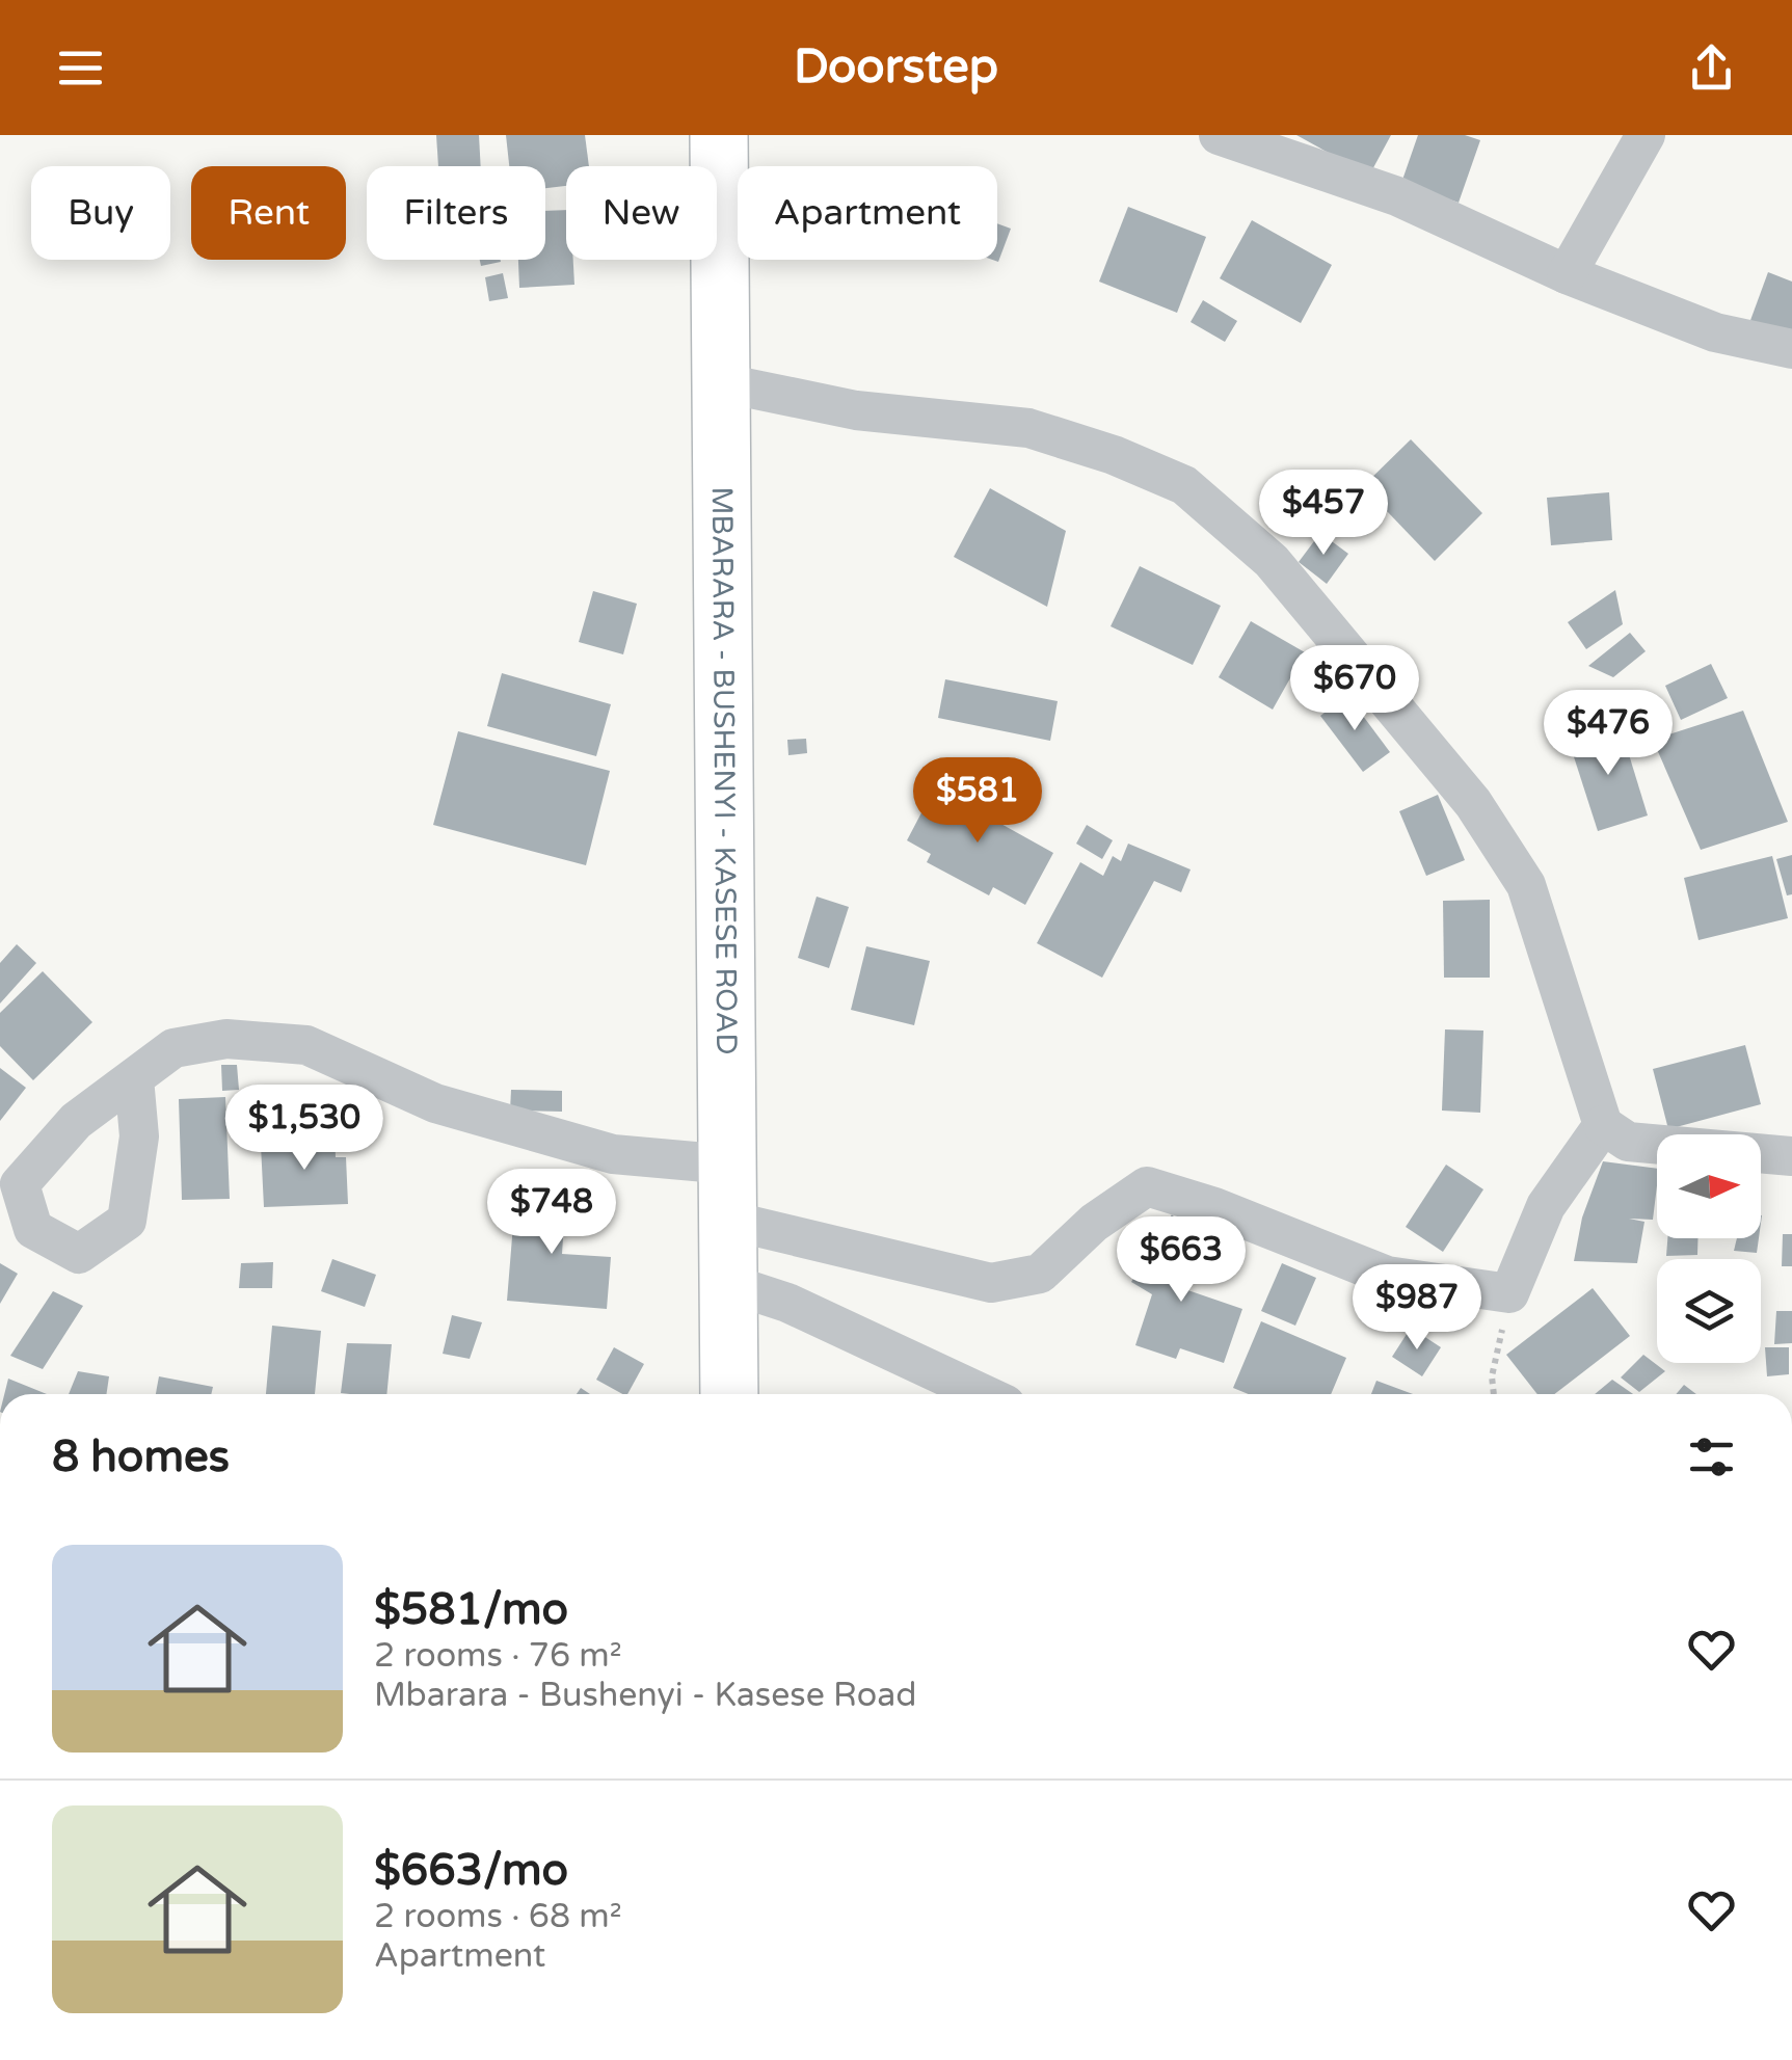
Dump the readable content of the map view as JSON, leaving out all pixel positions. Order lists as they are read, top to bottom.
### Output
{
  "streets": {
    "main road": ["MBARARA - BUSHENYI - KASESE ROAD"]
  },
  "north": "right",
  "page": {
    "header": "Doorstep",
    "chip": [
      "Buy",
      "Rent",
      "Filters",
      "New",
      "Apartment"
    ],
    "price": [
      "$457",
      "$670",
      "$476",
      "$581",
      "$1,530",
      "$748",
      "$663",
      "$987"
    ],
    "heading": "8 homes",
    "list": [
      {
        "name": "$581/mo",
        "note": "2 rooms · 76 m² · Mbarara - Bushenyi - Kasese Road"
      },
      {
        "name": "$663/mo",
        "note": "2 rooms · 68 m² · Apartment"
      }
    ]
  }
}
